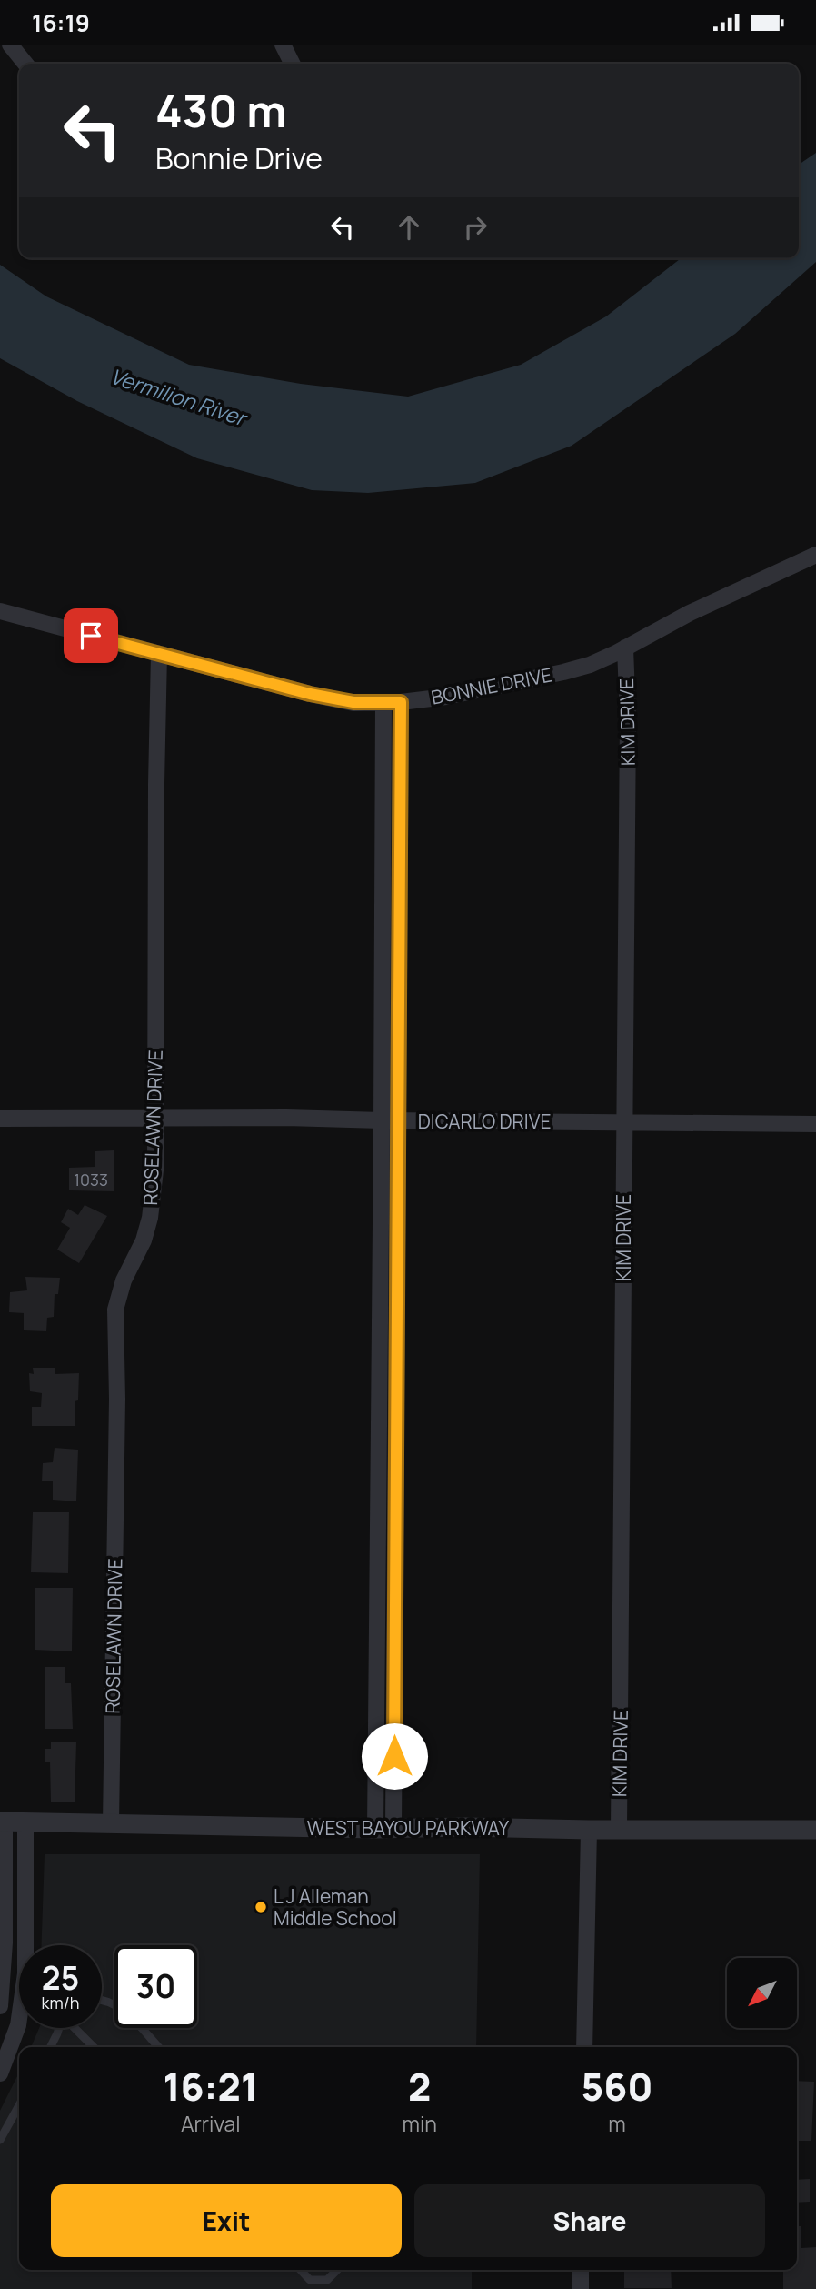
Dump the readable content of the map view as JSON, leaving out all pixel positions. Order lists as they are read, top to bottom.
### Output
{
  "streets": {
    "street": [
      "BONNIE DRIVE",
      "KIM DRIVE",
      "DICARLO DRIVE",
      "ROSELAWN DRIVE",
      "WEST BAYOU PARKWAY"
    ]
  },
  "crossings": [
    ["BONNIE DRIVE", "KIM DRIVE"],
    ["BONNIE DRIVE", "ROSELAWN DRIVE"],
    ["KIM DRIVE", "DICARLO DRIVE"],
    ["KIM DRIVE", "WEST BAYOU PARKWAY"],
    ["DICARLO DRIVE", "ROSELAWN DRIVE"],
    ["ROSELAWN DRIVE", "WEST BAYOU PARKWAY"]
  ],
  "water": ["Vermilion River"],
  "places": ["L J Alleman Middle School"],
  "house_numbers": ["1033"],
  "north": "bottom left",
  "page": {
    "status": "16:19",
    "turn": ["430 m", "Bonnie Drive"],
    "speed": "25 km/h",
    "limit": "30",
    "eta": [
      "16:21",
      "Arrival",
      "2",
      "min",
      "560",
      "m"
    ],
    "buttons": ["Exit", "Share"]
  }
}
